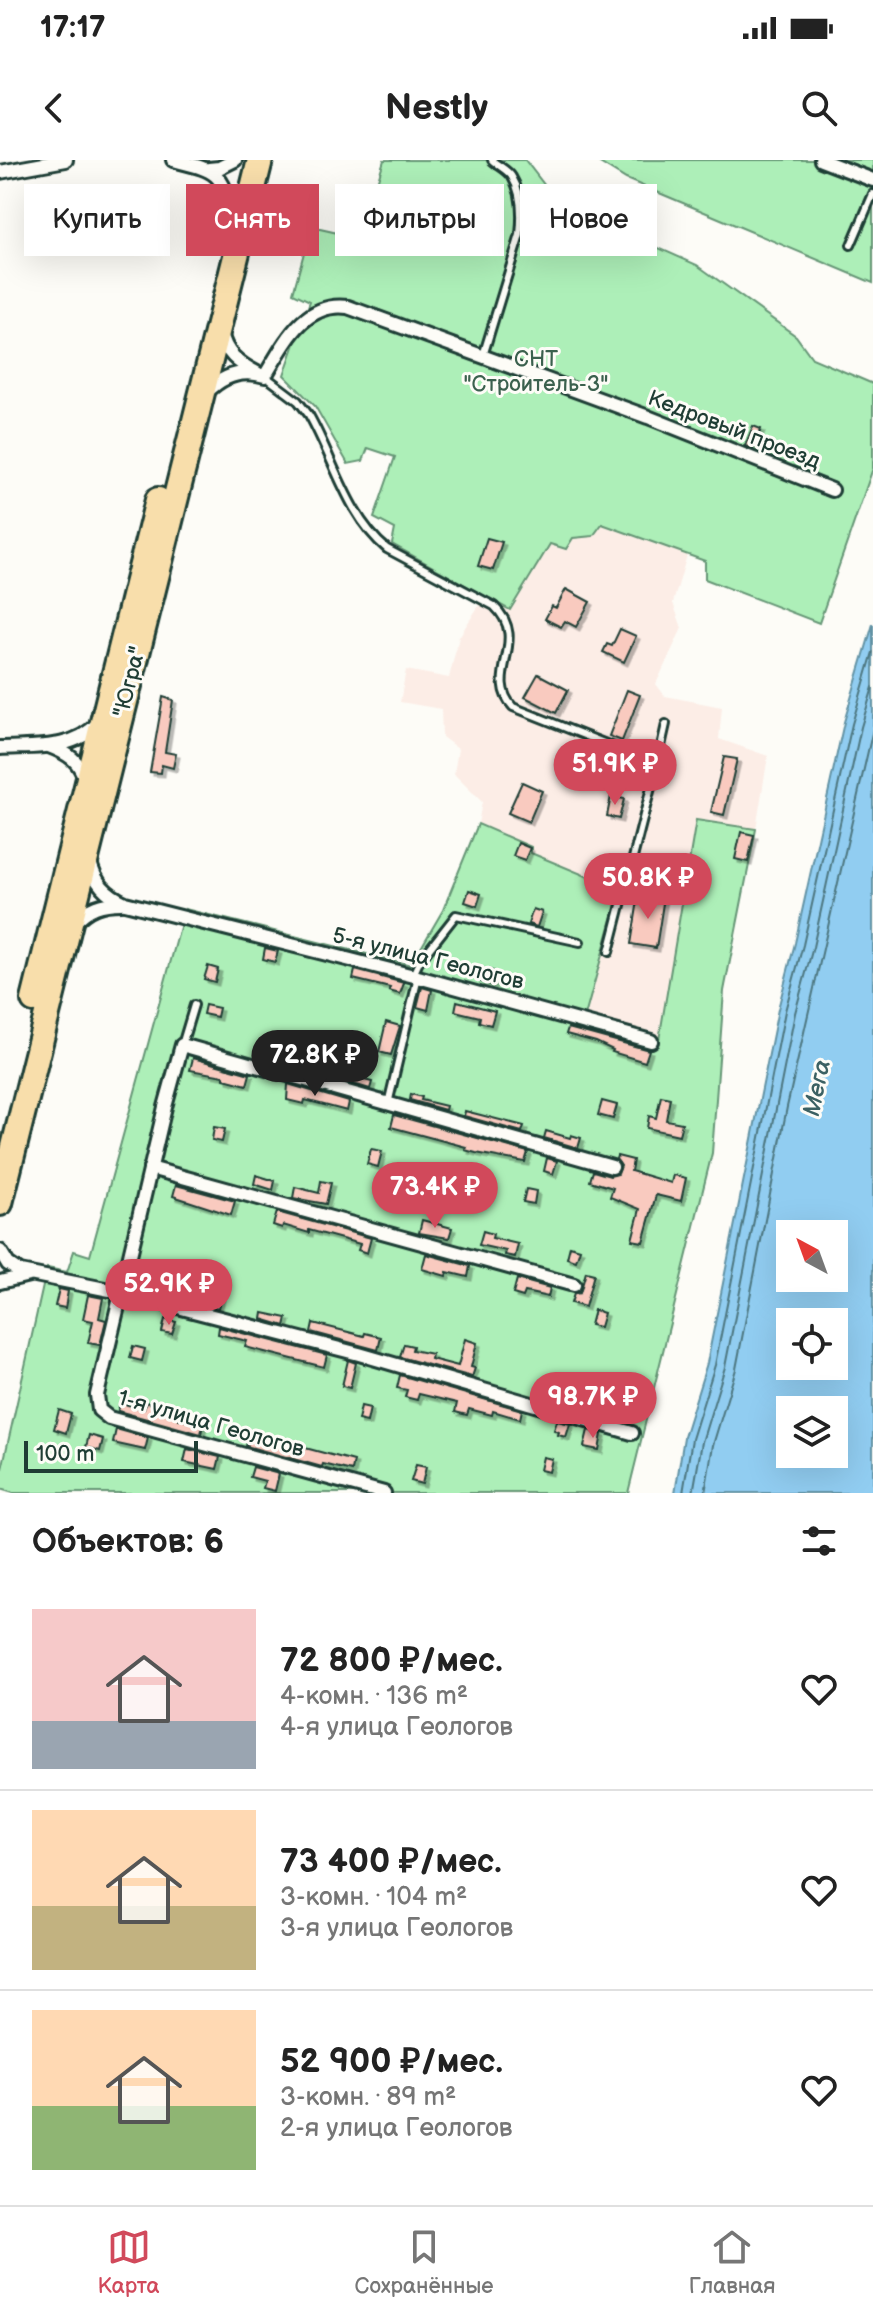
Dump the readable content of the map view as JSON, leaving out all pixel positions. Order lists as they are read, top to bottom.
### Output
{
  "streets": {
    "highway": ["\"Югра\""],
    "street": ["Кедровый проезд", "5-я улица Геологов", "1-я улица Геологов"]
  },
  "water": ["Мега"],
  "parks": ["СНТ \"Строитель-3\""],
  "scale_bar": "100 m",
  "north": "top left",
  "page": {
    "status": "17:17",
    "header": "Nestly",
    "chip": [
      "Купить",
      "Снять",
      "Фильтры",
      "Новое"
    ],
    "price": [
      "51.9K ₽",
      "50.8K ₽",
      "72.8K ₽",
      "73.4K ₽",
      "52.9K ₽",
      "98.7K ₽"
    ],
    "scale": "100 m",
    "heading": "Объектов: 6",
    "list": [
      {
        "name": "72 800 ₽/мес.",
        "note": "4-комн. · 136 m² · 4-я улица Геологов"
      },
      {
        "name": "73 400 ₽/мес.",
        "note": "3-комн. · 104 m² · 3-я улица Геологов"
      },
      {
        "name": "52 900 ₽/мес.",
        "note": "3-комн. · 89 m² · 2-я улица Геологов"
      }
    ],
    "tabs": ["Карта", "Сохранённые", "Главная"]
  }
}
